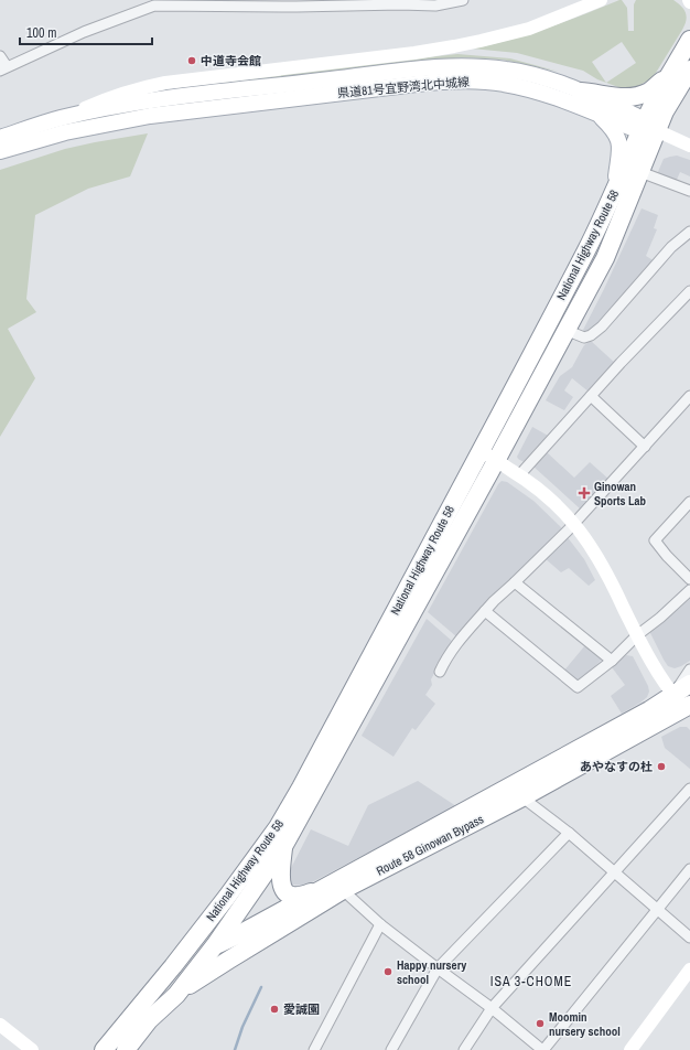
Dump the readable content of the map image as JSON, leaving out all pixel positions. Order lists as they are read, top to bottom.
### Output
{
  "streets": {
    "highway": ["National Highway Route 58", "Route 58 Ginowan Bypass"],
    "main road": ["県道81号宜野湾北中城線"]
  },
  "crossings": [
    ["県道81号宜野湾北中城線", "National Highway Route 58"],
    ["National Highway Route 58", "Route 58 Ginowan Bypass"]
  ],
  "districts": ["ISA 3-CHOME"],
  "places": {
    "other": [
      "中道寺会館",
      "あやなすの杜",
      "Happy nursery school",
      "愛誠園",
      "Moomin nursery school"
    ],
    "health": ["Ginowan Sports Lab"]
  },
  "scale_bar": "100 m"
}
